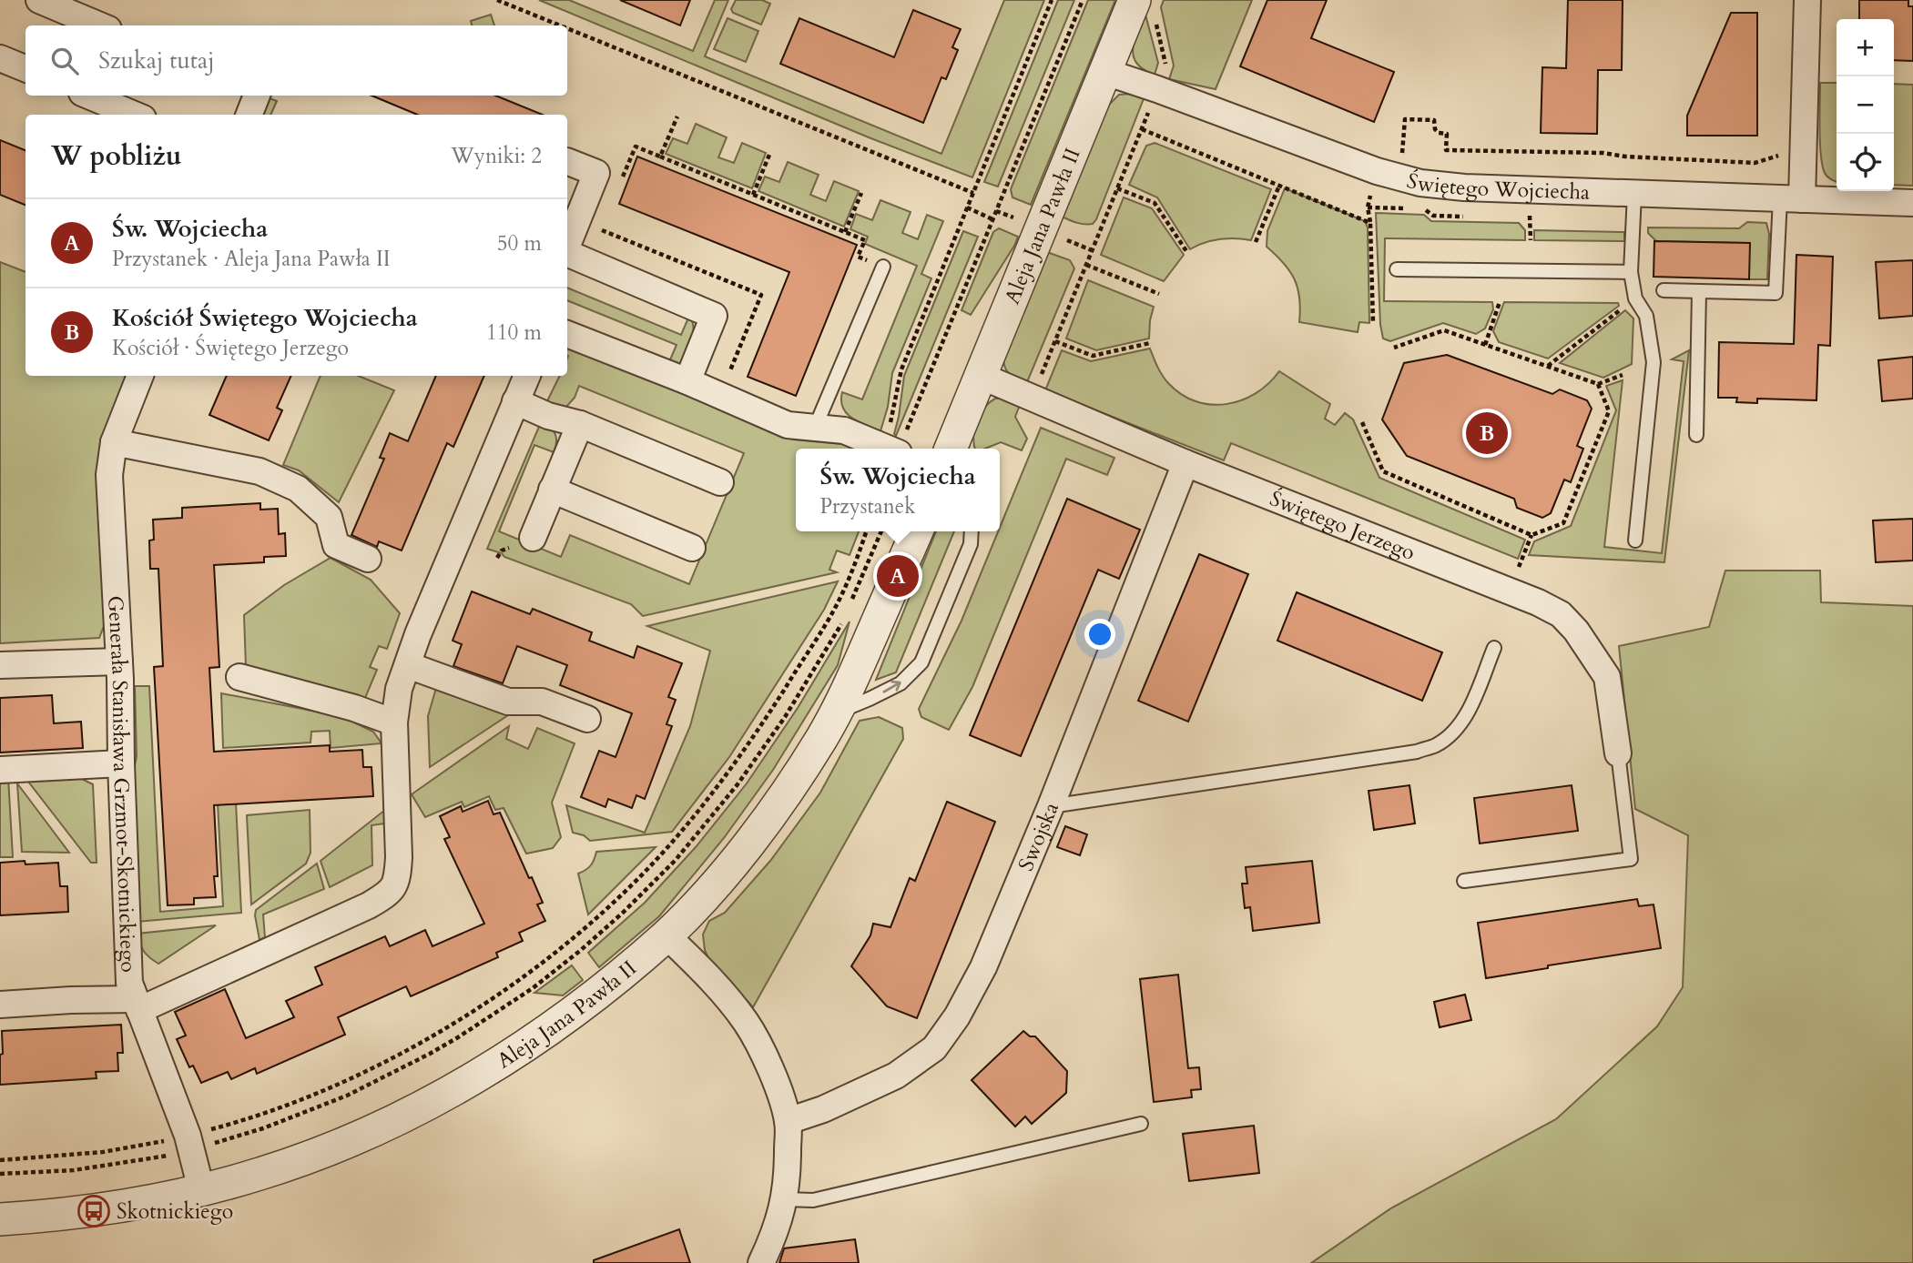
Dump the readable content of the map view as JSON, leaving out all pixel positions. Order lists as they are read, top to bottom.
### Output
{
  "streets": {
    "street": [
      "Świętego Wojciecha",
      "Aleja Jana Pawła II",
      "Świętego Jerzego",
      "Generała Stanisława Grzmot-Skotnickiego",
      "Swojska"
    ]
  },
  "crossings": [
    ["Świętego Wojciecha", "Aleja Jana Pawła II"],
    ["Aleja Jana Pawła II", "Świętego Jerzego"],
    ["Aleja Jana Pawła II", "Generała Stanisława Grzmot-Skotnickiego"],
    ["Świętego Jerzego", "Swojska"]
  ],
  "places": {
    "bus stop": ["Skotnickiego"]
  },
  "page": {
    "map_buttons": ["+", "−"],
    "search": "Szukaj tutaj",
    "heading": ["W pobliżu", "Wyniki: 2"],
    "list": [
      {
        "mark": "A",
        "name": "Św. Wojciecha",
        "note": "Przystanek · Aleja Jana Pawła II",
        "value": "50 m"
      },
      {
        "mark": "B",
        "name": "Kościół Świętego Wojciecha",
        "note": "Kościół · Świętego Jerzego",
        "value": "110 m"
      }
    ],
    "pins": ["B", "A"],
    "popup": ["Św. Wojciecha", "Przystanek"]
  }
}
